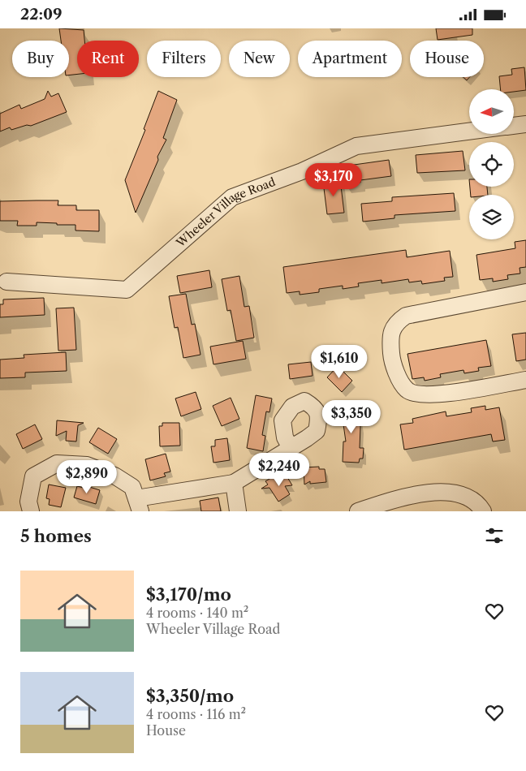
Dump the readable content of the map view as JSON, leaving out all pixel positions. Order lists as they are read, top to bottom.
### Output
{
  "streets": {
    "street": ["Wheeler Village Road"]
  },
  "north": "left",
  "page": {
    "status": "22:09",
    "chip": [
      "Buy",
      "Rent",
      "Filters",
      "New",
      "Apartment",
      "House"
    ],
    "price": [
      "$3,170",
      "$1,610",
      "$3,350",
      "$2,240",
      "$2,890"
    ],
    "heading": "5 homes",
    "list": [
      {
        "name": "$3,170/mo",
        "note": "4 rooms · 140 m² · Wheeler Village Road"
      },
      {
        "name": "$3,350/mo",
        "note": "4 rooms · 116 m² · House"
      }
    ]
  }
}
